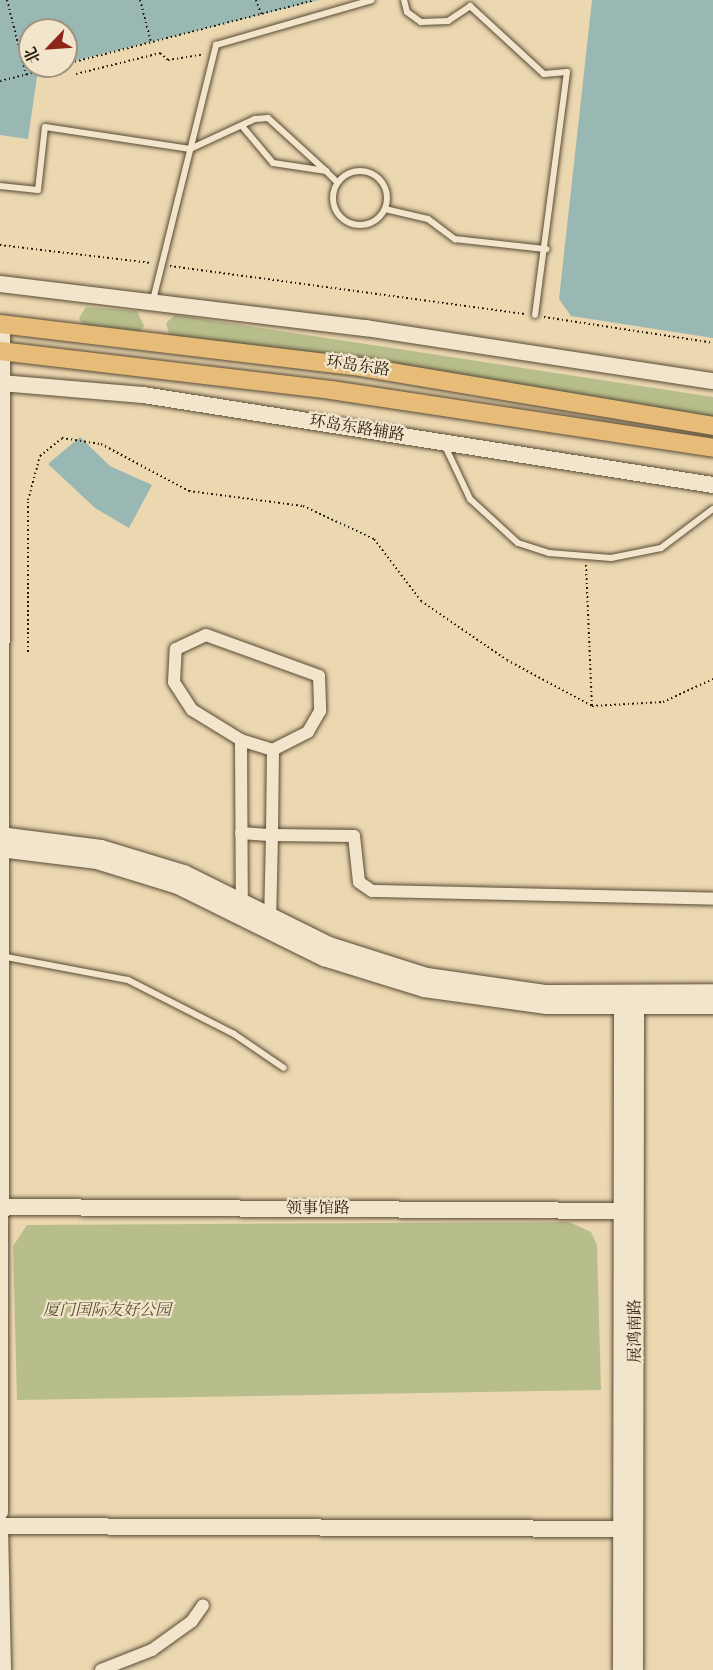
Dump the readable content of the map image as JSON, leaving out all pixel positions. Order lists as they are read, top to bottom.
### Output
{
  "streets": {
    "main road": [
      "环岛东路",
      "环岛东路辅路",
      "领事馆路",
      "展鸿南路"
    ]
  },
  "crossings": [
    ["领事馆路", "展鸿南路"]
  ],
  "parks": ["厦门国际友好公园"],
  "north": "bottom left"
}
